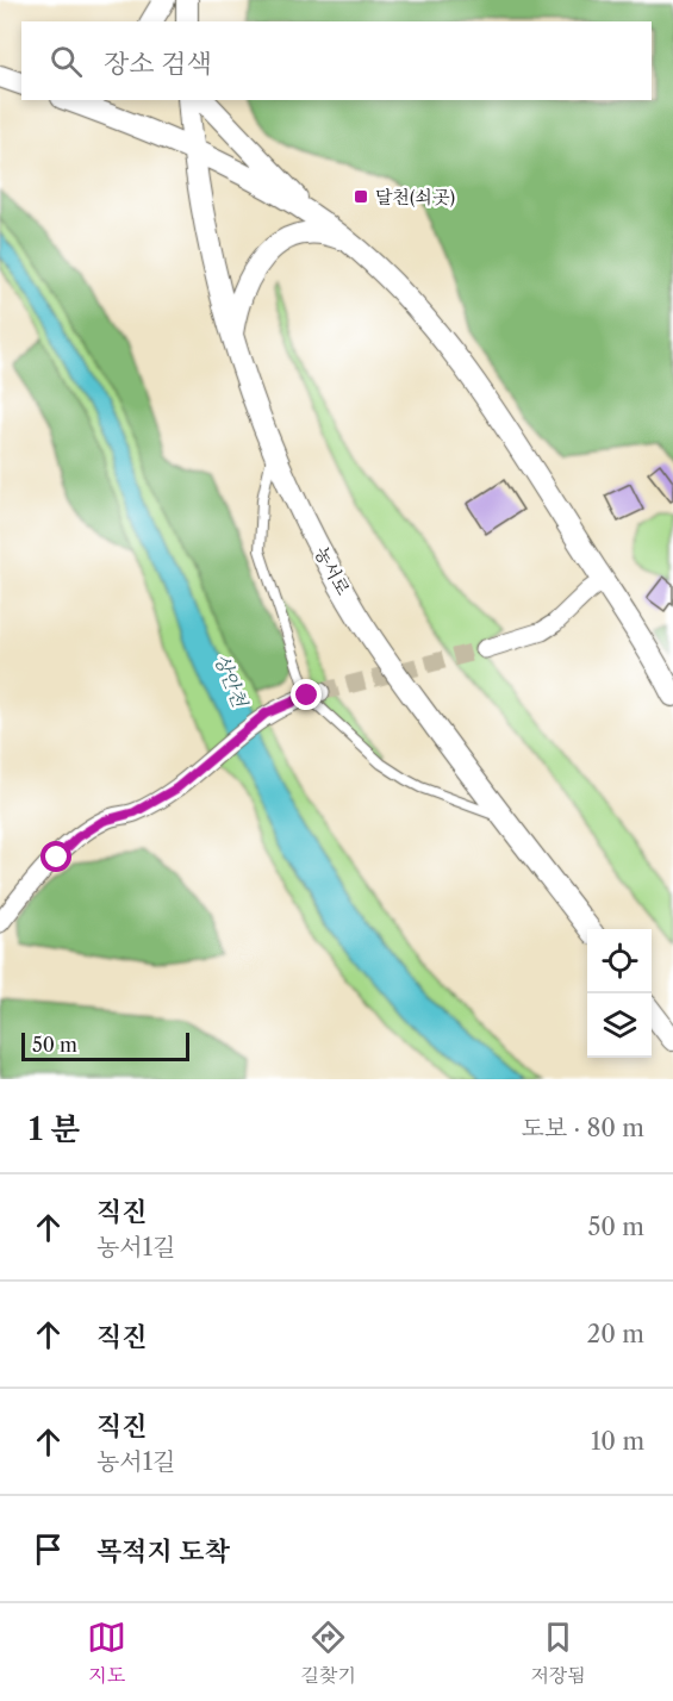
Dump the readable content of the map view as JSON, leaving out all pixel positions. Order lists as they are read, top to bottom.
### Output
{
  "streets": {
    "street": ["농서로"]
  },
  "water": ["상안천"],
  "places": {
    "transit": ["달천(쇠곳)"]
  },
  "scale_bar": "50 m",
  "page": {
    "search": "장소 검색",
    "scale": "50 m",
    "heading": ["1 분", "도보 · 80 m"],
    "list": [
      ["직진", "농서1길", "50 m"],
      ["직진", "20 m"],
      ["직진", "농서1길", "10 m"],
      "목적지 도착"
    ],
    "nav": ["지도", "길찾기", "저장됨"]
  }
}
